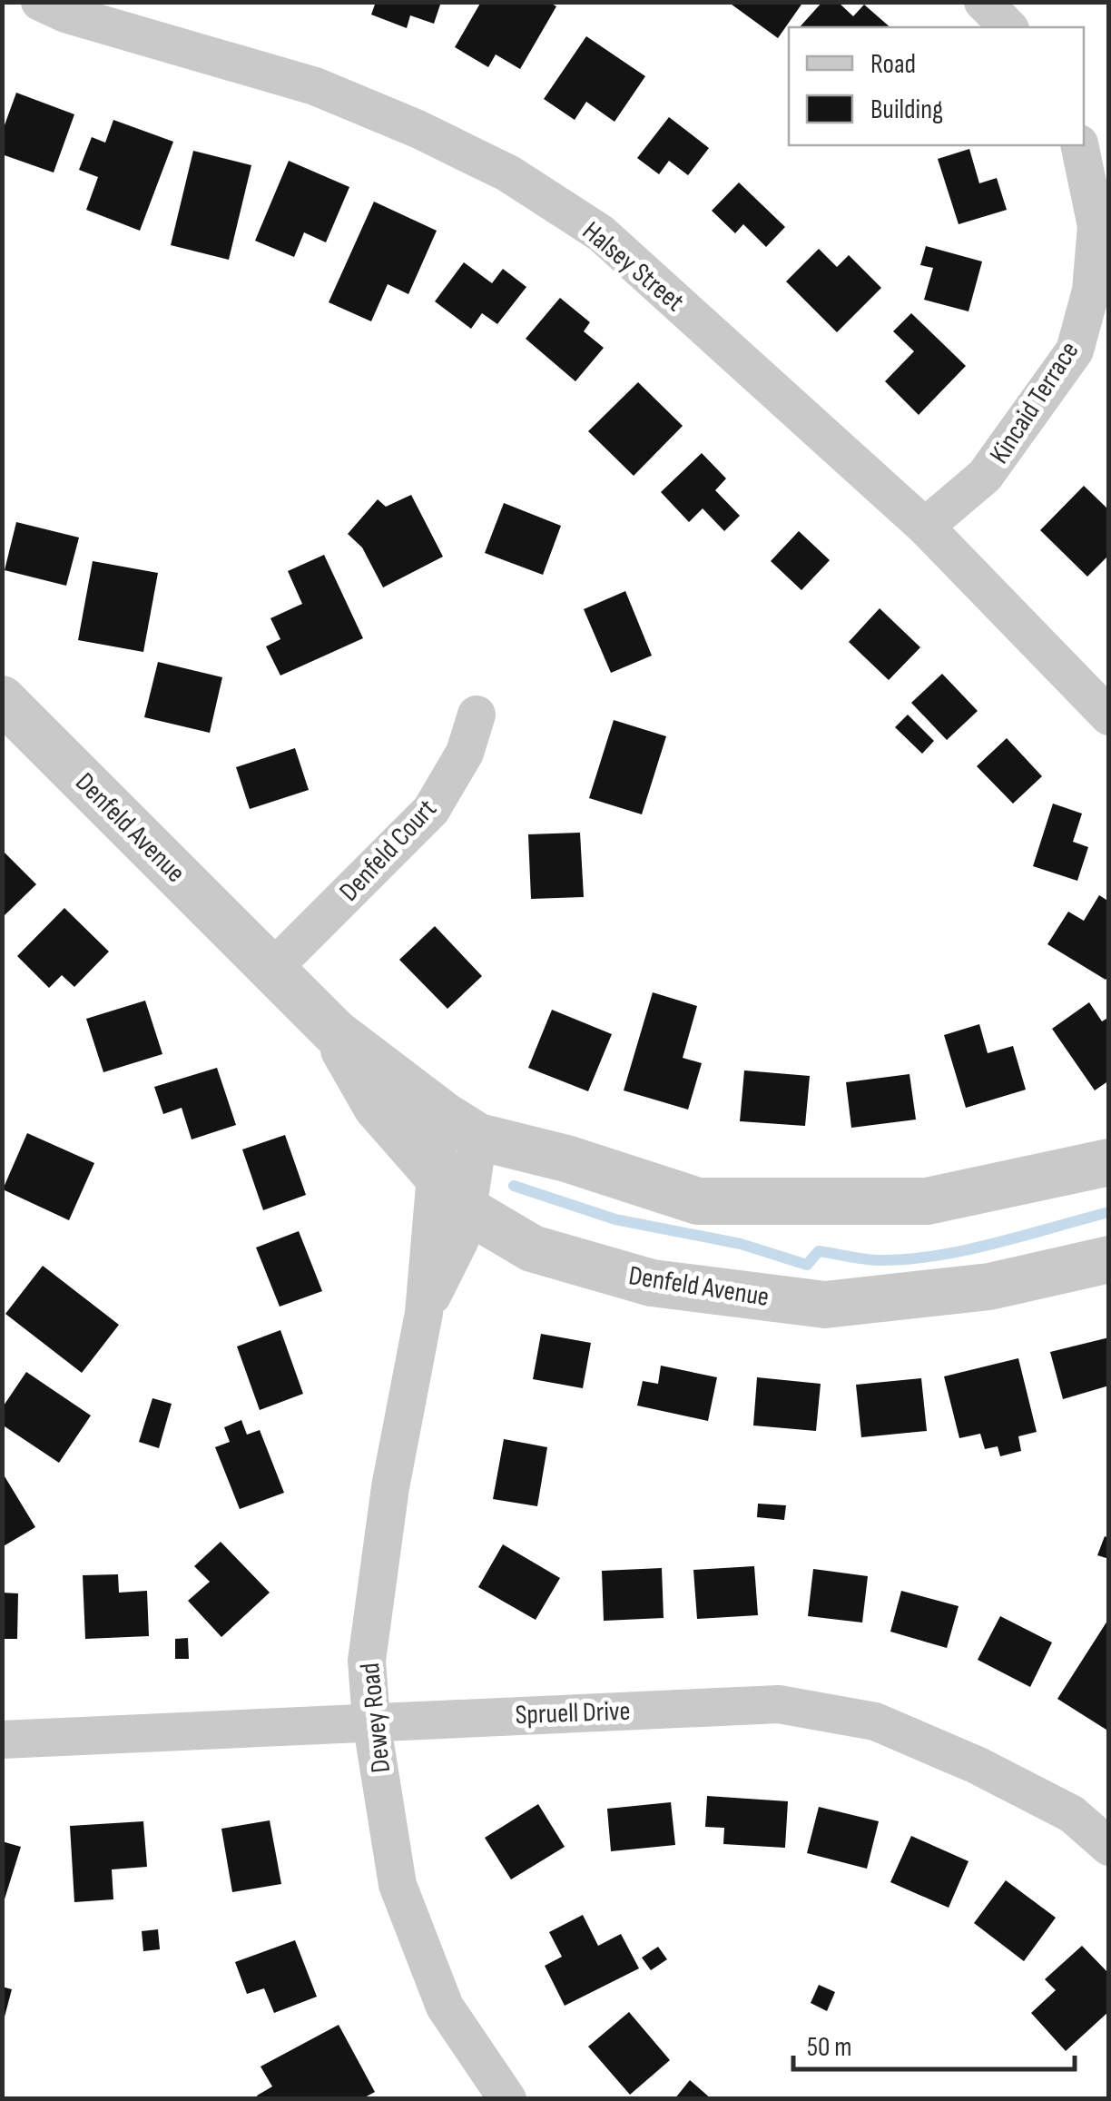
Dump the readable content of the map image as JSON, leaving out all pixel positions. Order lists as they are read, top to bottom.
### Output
{
  "streets": {
    "street": [
      "Halsey Street",
      "Kincaid Terrace",
      "Denfeld Avenue",
      "Denfeld Court",
      "Spruell Drive",
      "Dewey Road"
    ]
  },
  "crossings": [
    ["Halsey Street", "Kincaid Terrace"],
    ["Denfeld Avenue", "Denfeld Court"],
    ["Denfeld Avenue", "Dewey Road"],
    ["Spruell Drive", "Dewey Road"]
  ],
  "legend": ["Road", "Building"],
  "scale_bar": "50 m"
}
